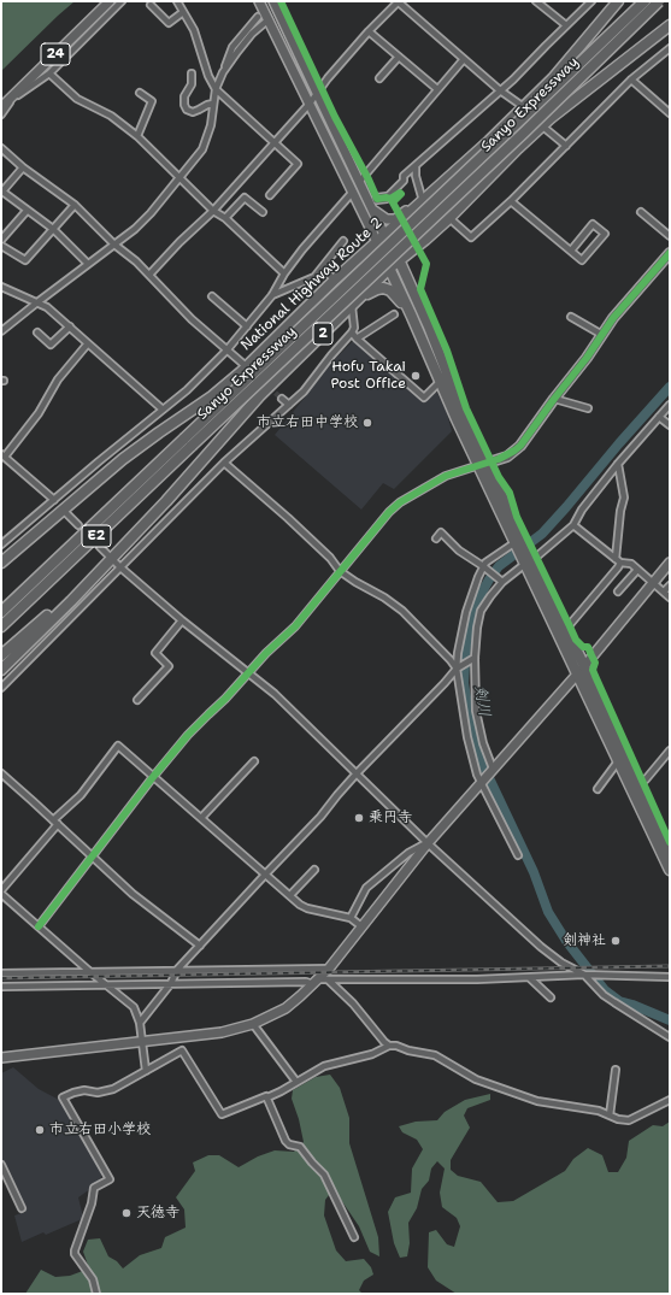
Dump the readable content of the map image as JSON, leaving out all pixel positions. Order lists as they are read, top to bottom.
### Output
{
  "streets": {
    "highway": [
      "Sanyo Expressway",
      "National Highway Route 2",
      "2",
      "E2"
    ],
    "street": ["24"]
  },
  "water": ["剣川"],
  "places": [
    "Hofu Takai Post Office",
    "市立右田中学校",
    "乗円寺",
    "剣神社",
    "市立右田小学校",
    "天徳寺"
  ]
}
